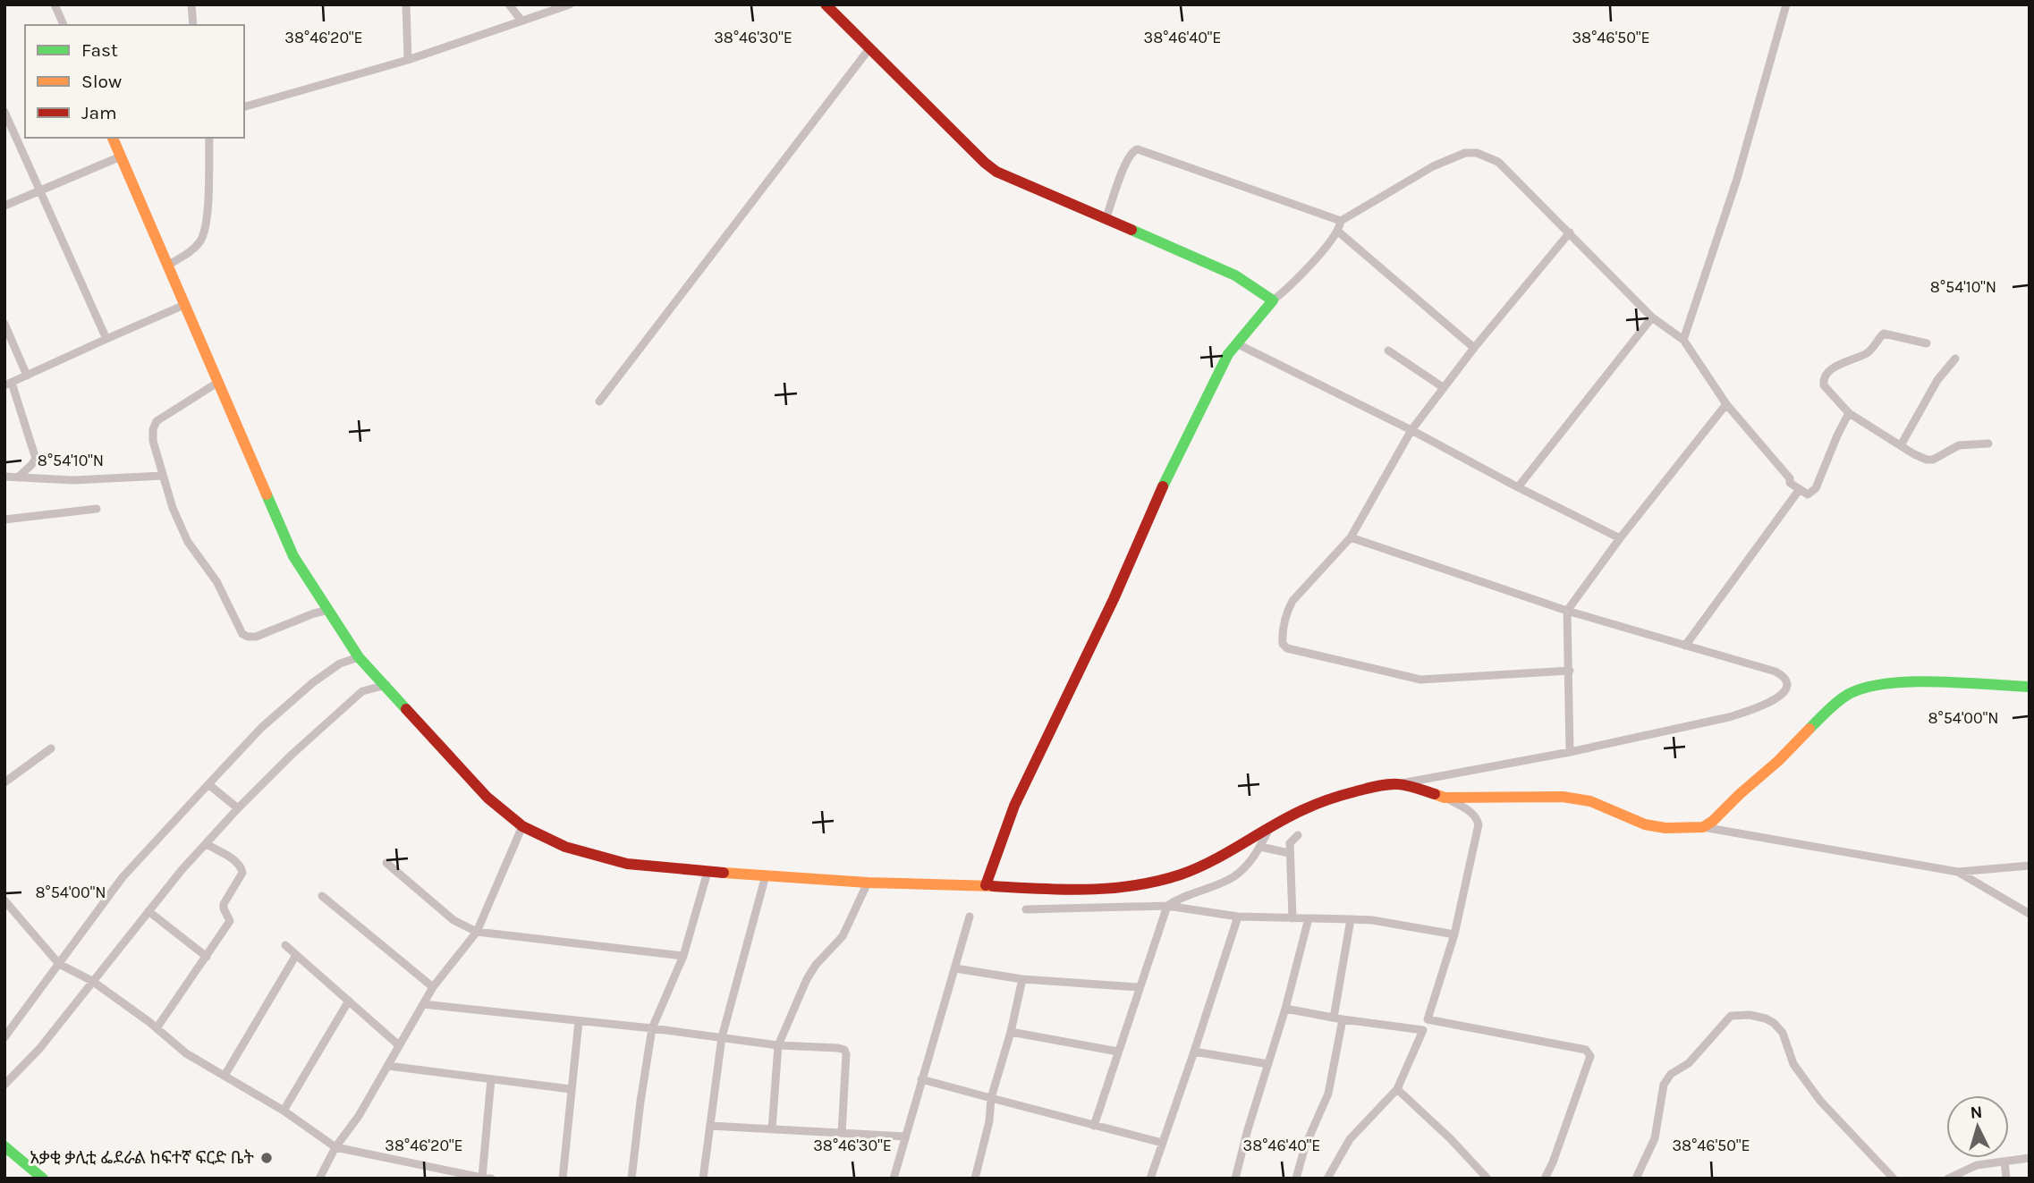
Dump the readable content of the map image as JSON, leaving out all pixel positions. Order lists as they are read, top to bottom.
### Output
{
  "places": ["አቃቂ ቃሊቲ ፌደራል ከፍተኛ ፍርድ ቤት"],
  "legend": ["Fast", "Slow", "Jam"],
  "north": "top",
  "coordinates": [
    "38°46'20\"E",
    "38°46'30\"E",
    "38°46'40\"E",
    "38°46'50\"E",
    "8°54'10\"N",
    "8°54'00\"N"
  ]
}
